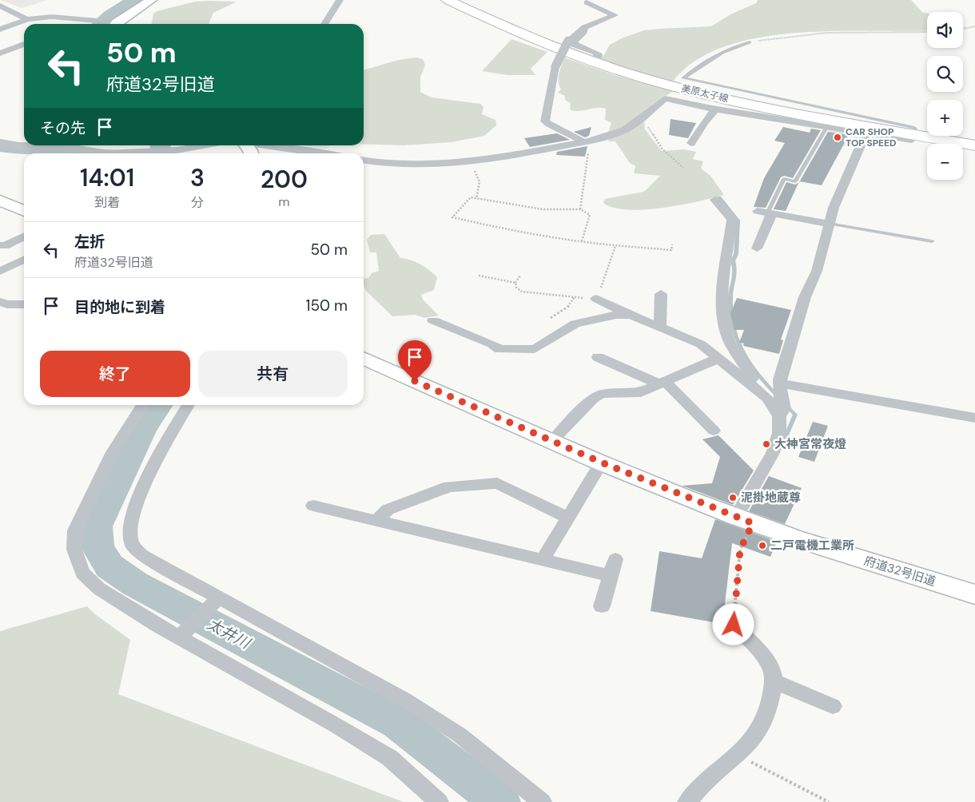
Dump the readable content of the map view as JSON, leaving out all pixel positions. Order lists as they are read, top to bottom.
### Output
{
  "streets": {
    "main road": ["美原太子線"],
    "street": ["府道32号旧道"]
  },
  "water": ["太井川"],
  "places": [
    "CAR SHOP TOP SPEED",
    "大神宮常夜燈",
    "泥掛地蔵尊",
    "二戸電機工業所"
  ],
  "page": {
    "map_buttons": ["+", "−"],
    "turn": ["50 m", "府道32号旧道"],
    "then": "その先",
    "eta": [
      "14:01",
      "到着",
      "3",
      "分",
      "200",
      "m"
    ],
    "list": [
      {
        "name": "左折",
        "note": "府道32号旧道",
        "value": "50 m"
      },
      {
        "name": "目的地に到着",
        "value": "150 m"
      }
    ],
    "buttons": ["終了", "共有"]
  }
}
